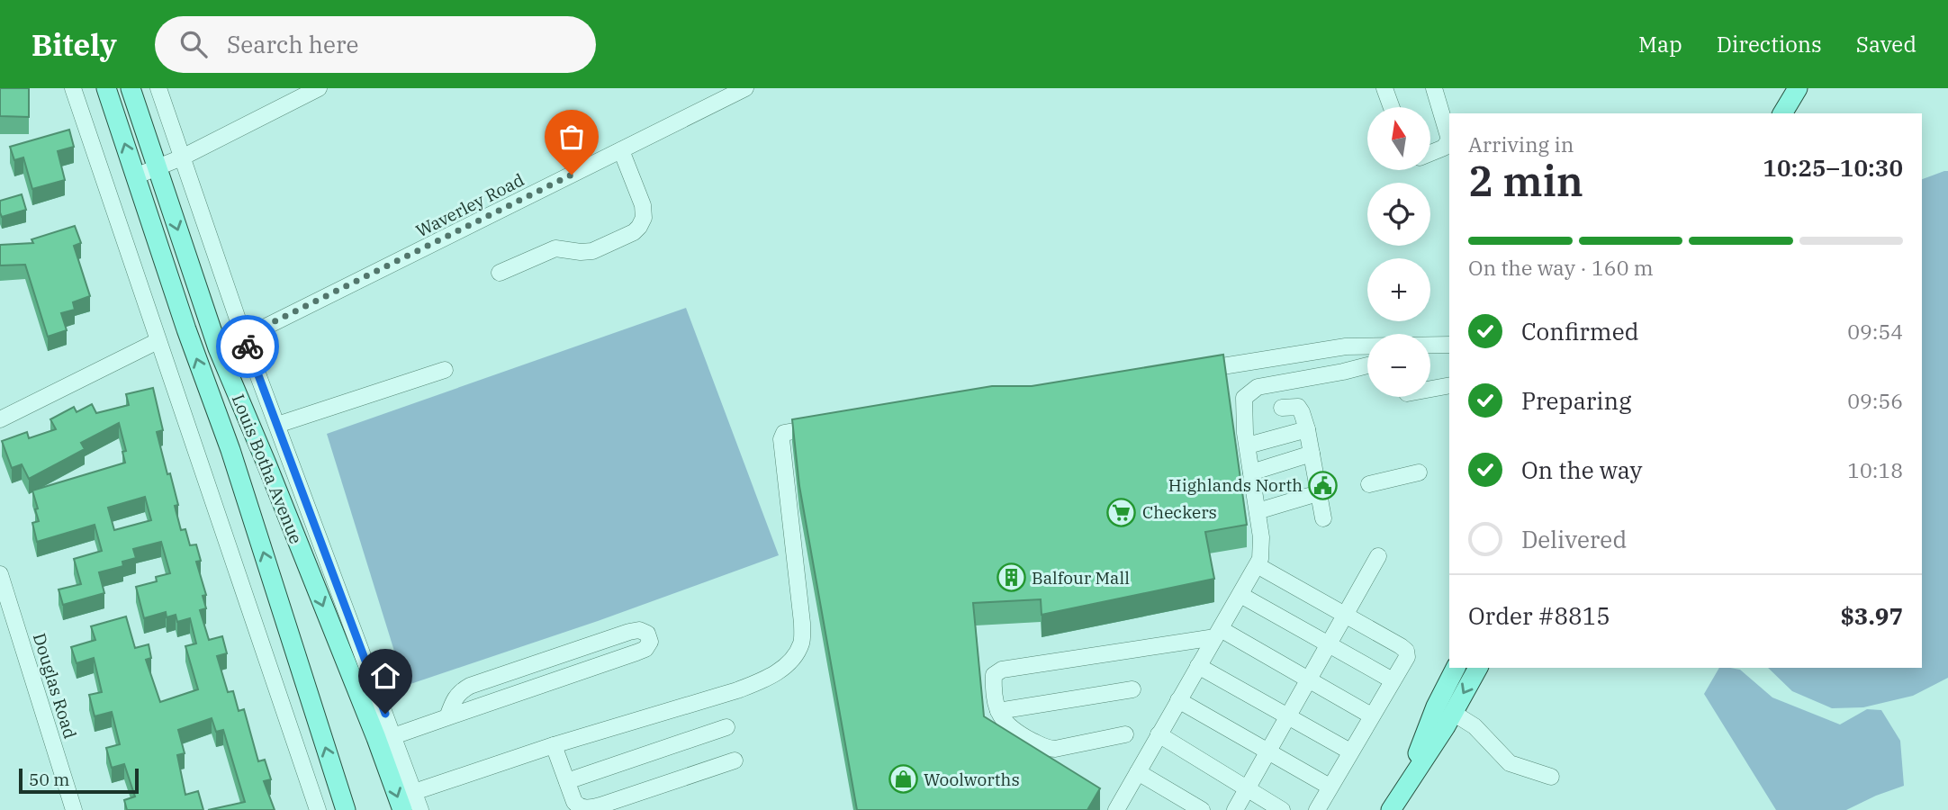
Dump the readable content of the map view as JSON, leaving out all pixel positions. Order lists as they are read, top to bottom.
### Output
{
  "streets": {
    "main road": ["Louis Botha Avenue"],
    "street": ["Waverley Road", "Douglas Road"]
  },
  "crossings": [
    ["Waverley Road", "Louis Botha Avenue"]
  ],
  "places": {
    "public building": ["Highlands North"],
    "supermarket": ["Checkers"],
    "building": ["Balfour Mall"],
    "shop": ["Woolworths"]
  },
  "scale_bar": "50 m",
  "north": "top",
  "page": {
    "header": "Bitely",
    "search": "Search here",
    "nav": ["Map", "Directions", "Saved"],
    "map_buttons": ["+", "−"],
    "heading": ["2 min", "Arriving in", "10:25–10:30"],
    "panel": ["Order #8815", "$3.97"],
    "bar": "On the way · 160 m",
    "list": [
      ["Confirmed", "09:54"],
      ["Preparing", "09:56"],
      ["On the way", "10:18"],
      "Delivered"
    ],
    "scale": "50 m"
  }
}
